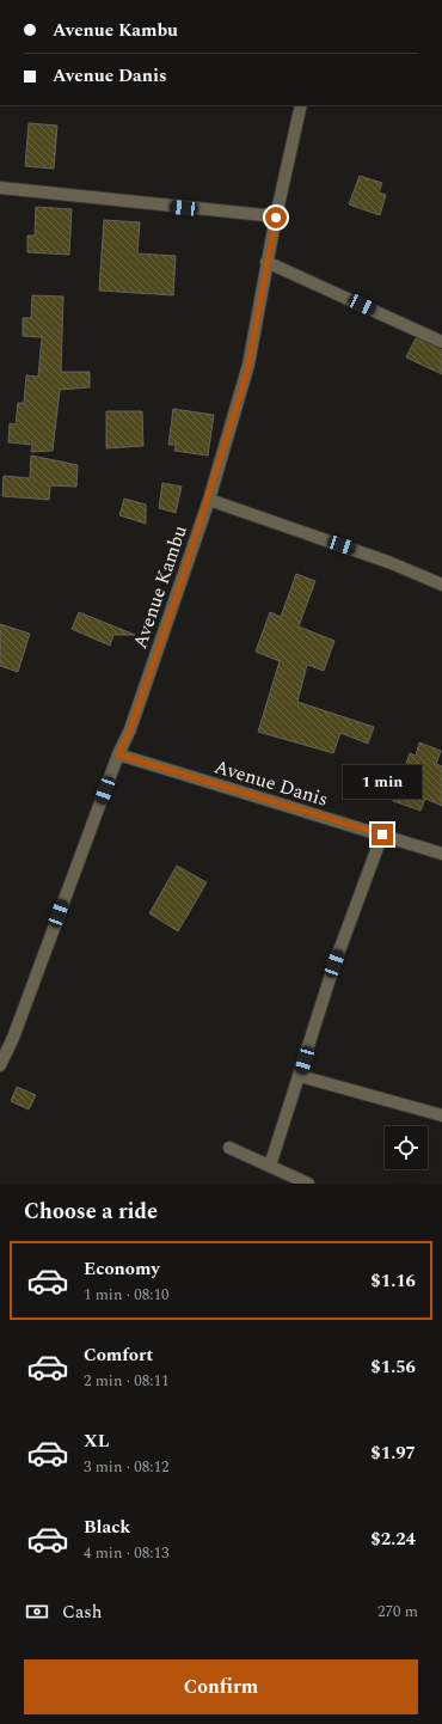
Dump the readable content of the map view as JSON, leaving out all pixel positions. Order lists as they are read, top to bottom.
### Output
{
  "streets": {
    "street": ["Avenue Kambu", "Avenue Danis"]
  },
  "crossings": [
    ["Avenue Kambu", "Avenue Danis"]
  ],
  "page": {
    "banner": ["Avenue Kambu", "Avenue Danis"],
    "bubble": "1 min",
    "heading": "Choose a ride",
    "list": [
      {
        "name": "Economy",
        "note": "1 min · 08:10",
        "value": "$1.16"
      },
      {
        "name": "Comfort",
        "note": "2 min · 08:11",
        "value": "$1.56"
      },
      {
        "name": "XL",
        "note": "3 min · 08:12",
        "value": "$1.97"
      },
      {
        "name": "Black",
        "note": "4 min · 08:13",
        "value": "$2.24"
      }
    ],
    "pay": ["Cash", "270 m"],
    "buttons": "Confirm"
  }
}
